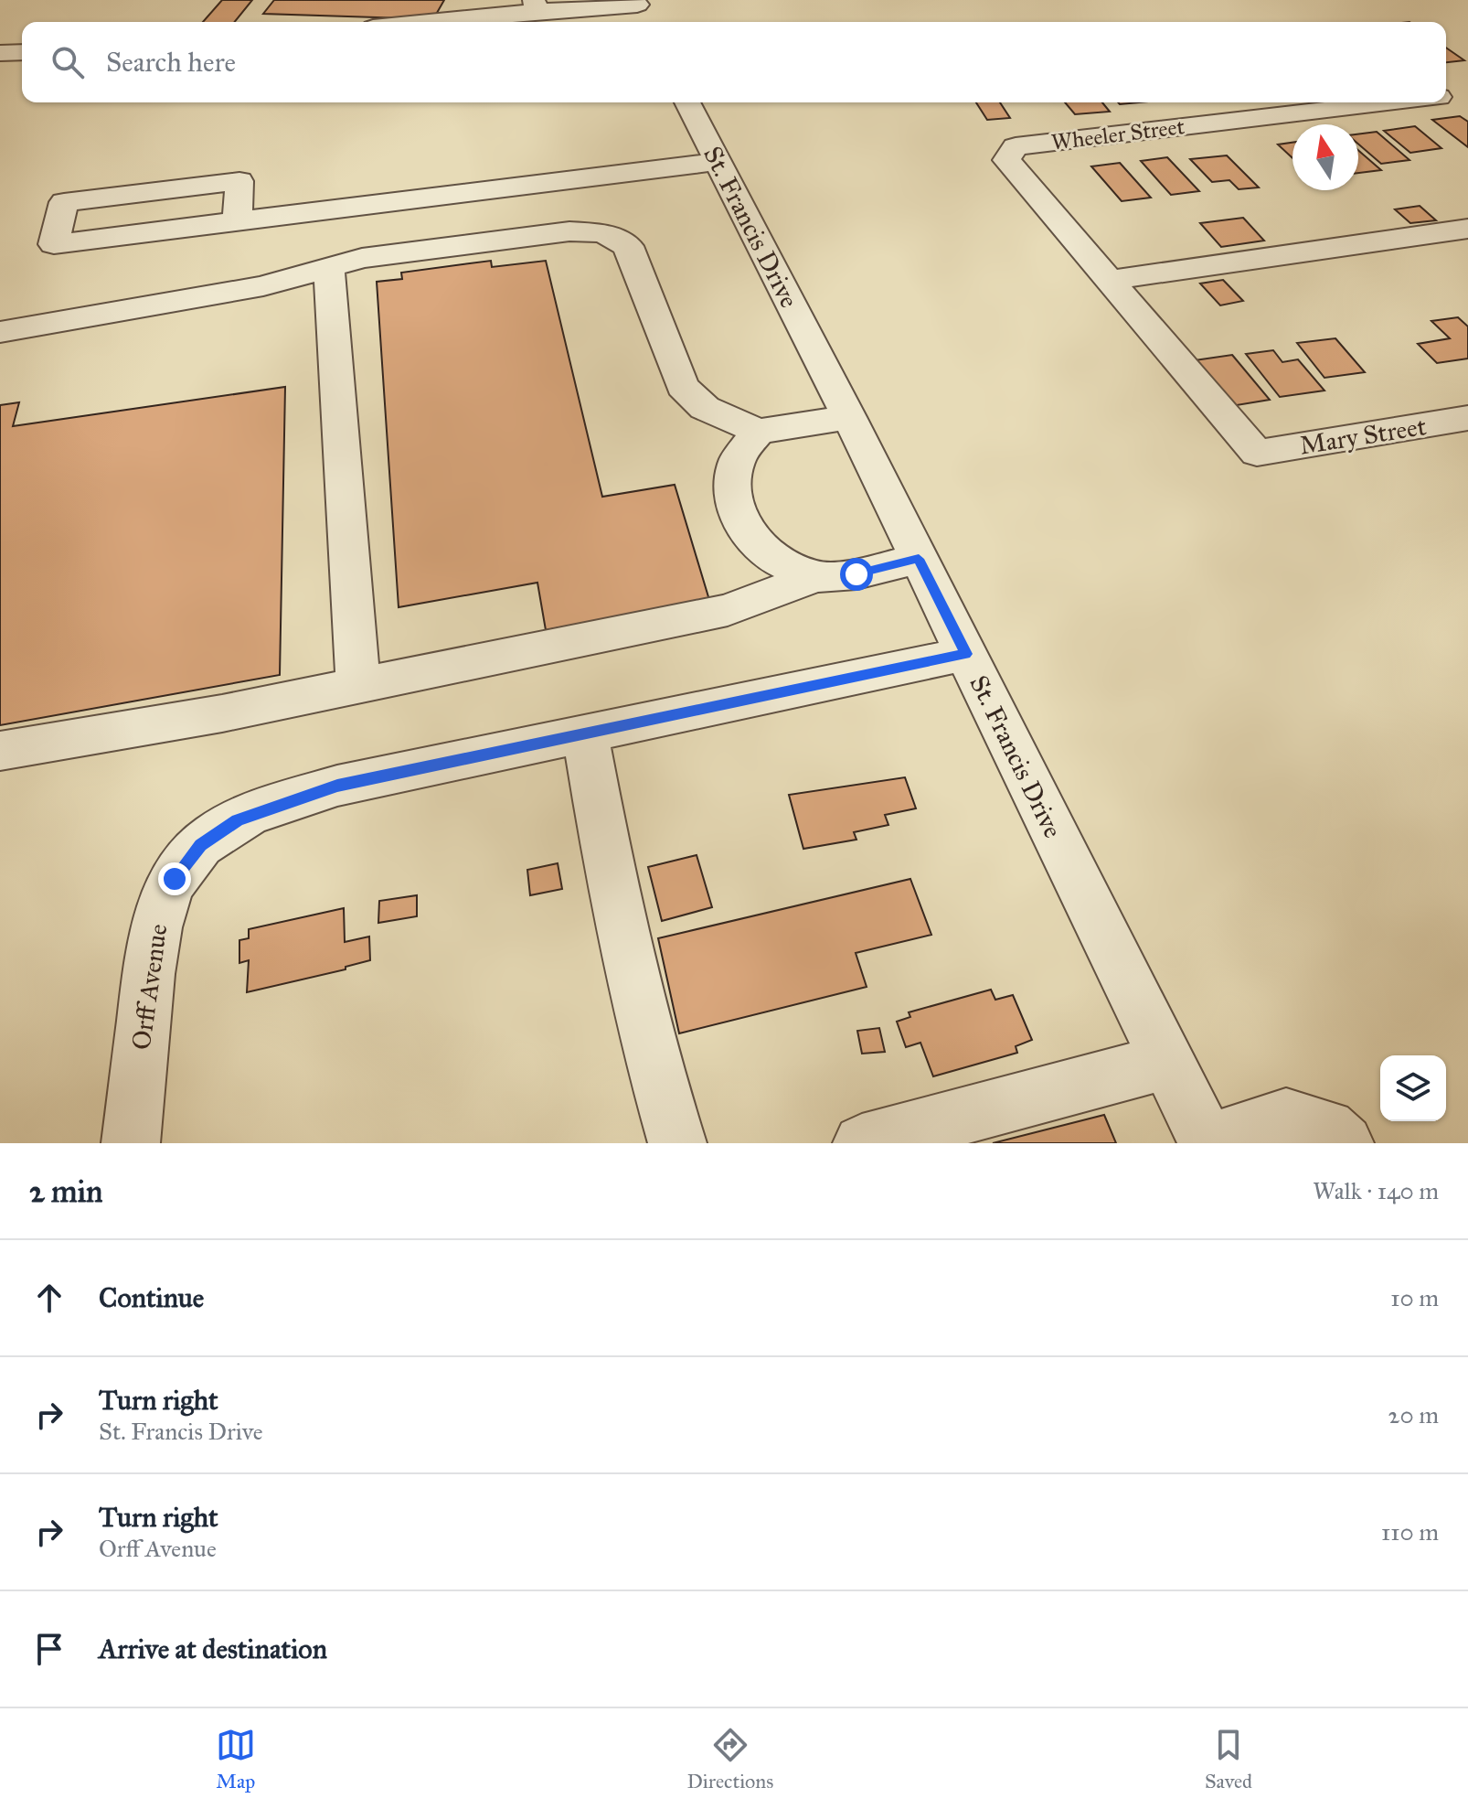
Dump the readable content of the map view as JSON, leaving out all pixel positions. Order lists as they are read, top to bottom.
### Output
{
  "streets": {
    "street": [
      "Wheeler Street",
      "St. Francis Drive",
      "Mary Street",
      "Orff Avenue"
    ]
  },
  "crossings": [
    ["Wheeler Street", "Mary Street"],
    ["St. Francis Drive", "Orff Avenue"]
  ],
  "north": "top",
  "page": {
    "search": "Search here",
    "heading": ["2 min", "Walk · 140 m"],
    "list": [
      ["Continue", "10 m"],
      ["Turn right", "St. Francis Drive", "20 m"],
      ["Turn right", "Orff Avenue", "110 m"],
      "Arrive at destination"
    ],
    "nav": ["Map", "Directions", "Saved"]
  }
}
